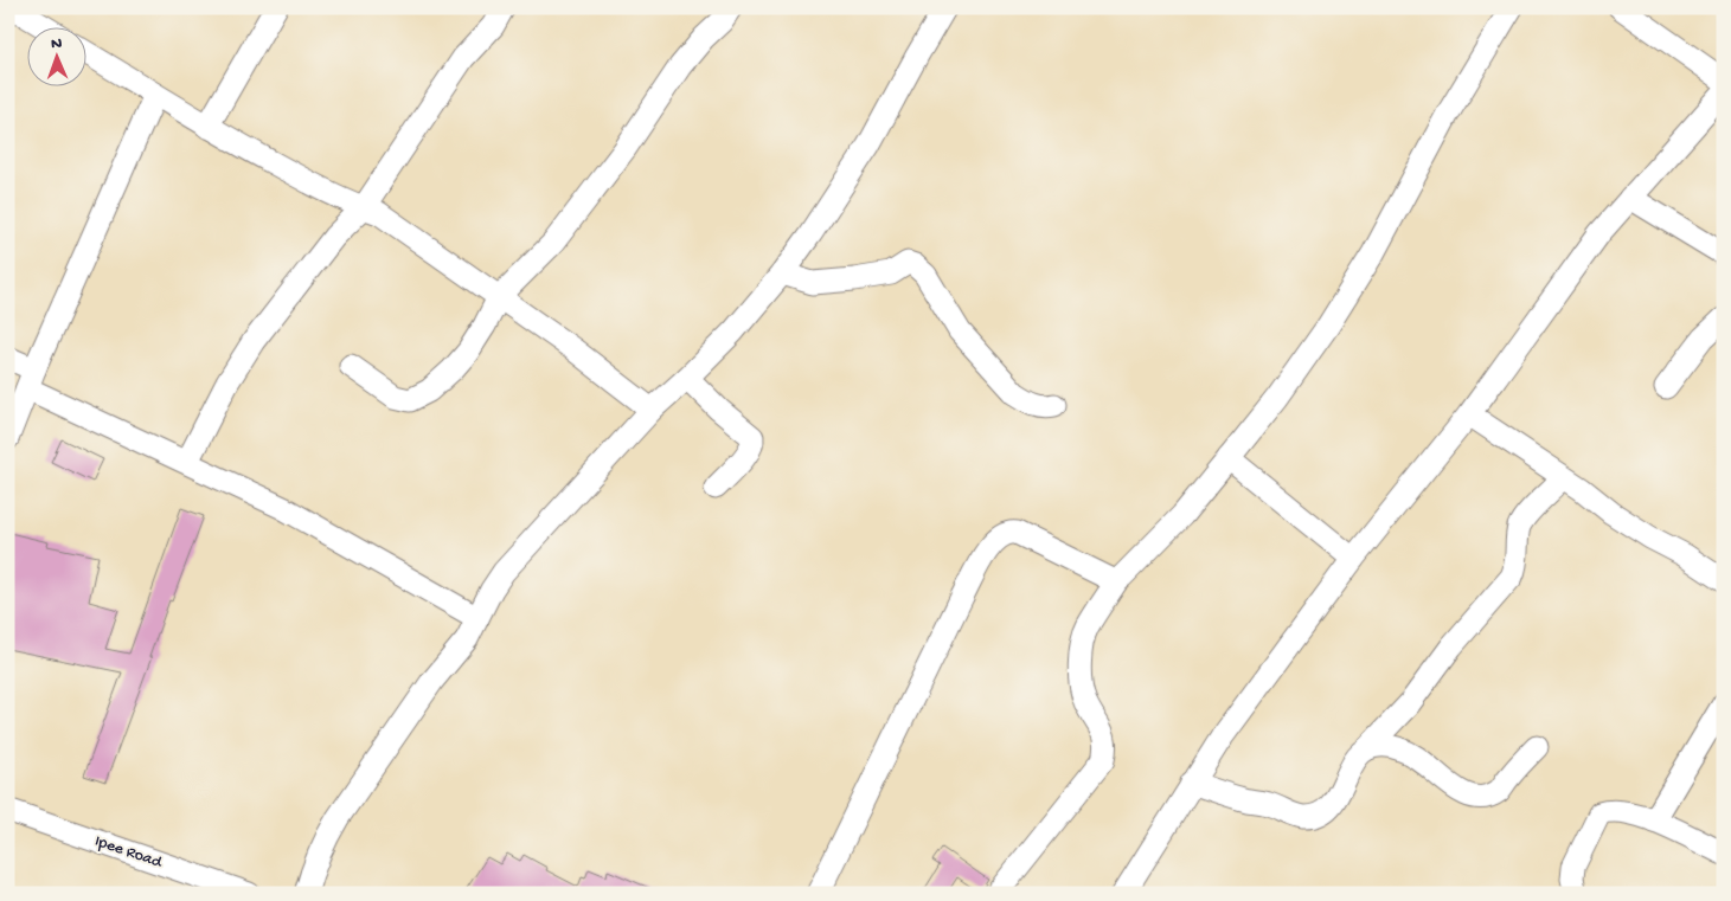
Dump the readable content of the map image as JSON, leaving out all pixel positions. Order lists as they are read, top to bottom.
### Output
{
  "streets": {
    "street": ["Ipee Road"]
  },
  "north": "top"
}
